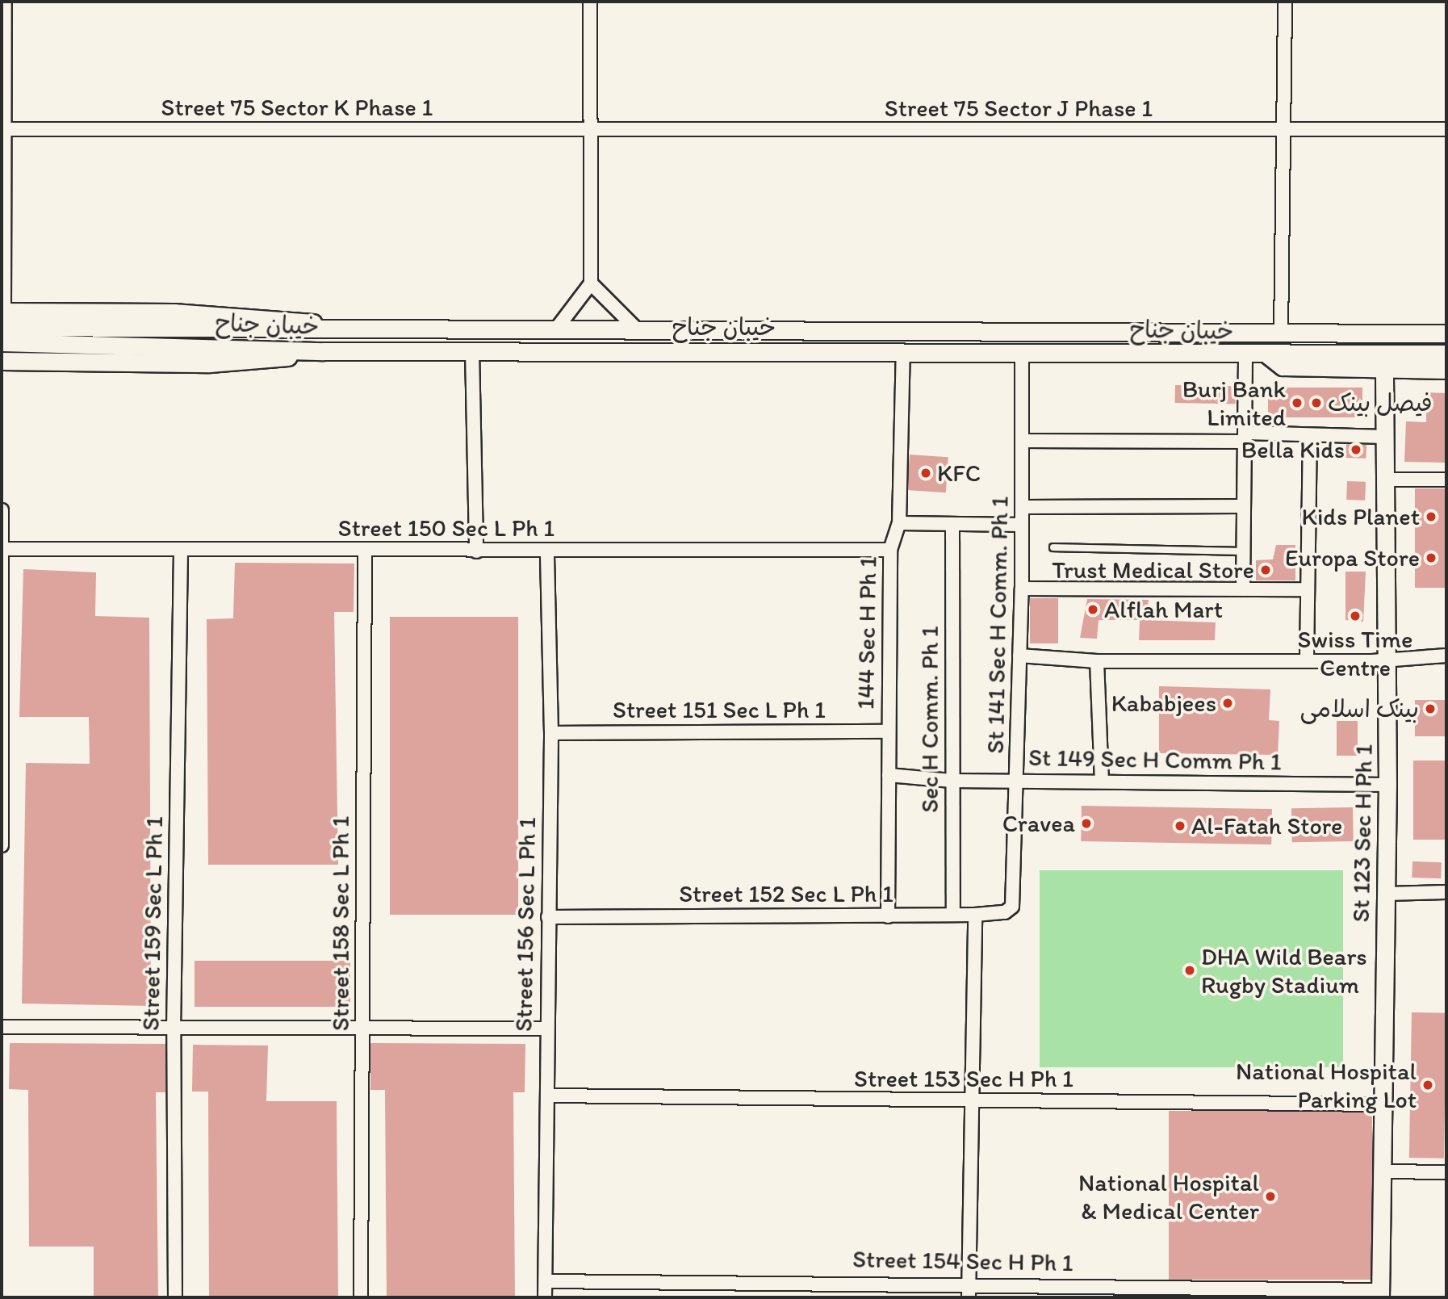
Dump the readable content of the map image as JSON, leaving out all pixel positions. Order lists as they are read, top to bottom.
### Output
{
  "streets": {
    "main road": ["خیبان جناح", "St 123 Sec H Ph 1"],
    "street": [
      "Street 75 Sector K Phase 1",
      "Street 75 Sector J Phase 1",
      "Street 150 Sec L Ph 1",
      "St 141 Sec H Comm. Ph 1",
      "144 Sec H Ph 1",
      "Street 151 Sec L Ph 1",
      "Sec H Comm. Ph 1",
      "St 149 Sec H Comm Ph 1",
      "Street 152 Sec L Ph 1",
      "Street 159 Sec L Ph 1",
      "Street 158 Sec L Ph 1",
      "Street 156 Sec L Ph 1",
      "Street 153 Sec H Ph 1",
      "Street 154 Sec H Ph 1"
    ]
  },
  "crossings": [
    ["Street 75 Sector K Phase 1", "Street 75 Sector J Phase 1"],
    ["خیبان جناح", "St 141 Sec H Comm. Ph 1"],
    ["خیبان جناح", "144 Sec H Ph 1"],
    ["Street 150 Sec L Ph 1", "144 Sec H Ph 1"],
    ["Street 150 Sec L Ph 1", "Street 159 Sec L Ph 1"],
    ["Street 150 Sec L Ph 1", "Street 158 Sec L Ph 1"],
    ["Street 150 Sec L Ph 1", "Street 156 Sec L Ph 1"],
    ["St 141 Sec H Comm. Ph 1", "St 149 Sec H Comm Ph 1"],
    ["St 141 Sec H Comm. Ph 1", "Street 152 Sec L Ph 1"],
    ["144 Sec H Ph 1", "Street 151 Sec L Ph 1"],
    ["144 Sec H Ph 1", "St 149 Sec H Comm Ph 1"],
    ["144 Sec H Ph 1", "Street 152 Sec L Ph 1"],
    ["Street 151 Sec L Ph 1", "Street 156 Sec L Ph 1"],
    ["Sec H Comm. Ph 1", "St 149 Sec H Comm Ph 1"],
    ["Sec H Comm. Ph 1", "Street 152 Sec L Ph 1"],
    ["St 149 Sec H Comm Ph 1", "St 123 Sec H Ph 1"],
    ["St 123 Sec H Ph 1", "Street 153 Sec H Ph 1"],
    ["St 123 Sec H Ph 1", "Street 154 Sec H Ph 1"],
    ["Street 152 Sec L Ph 1", "Street 156 Sec L Ph 1"],
    ["Street 156 Sec L Ph 1", "Street 153 Sec H Ph 1"],
    ["Street 156 Sec L Ph 1", "Street 154 Sec H Ph 1"]
  ],
  "places": [
    "Burj Bank Limited",
    "فیصل بینک",
    "Bella Kids",
    "KFC",
    "Kids Planet",
    "Europa Store",
    "Trust Medical Store",
    "Alflah Mart",
    "Swiss Time Centre",
    "Kababjees",
    "بینک اسلامی",
    "Cravea",
    "Al-Fatah Store",
    "DHA Wild Bears Rugby Stadium",
    "National Hospital Parking Lot",
    "National Hospital & Medical Center"
  ]
}
